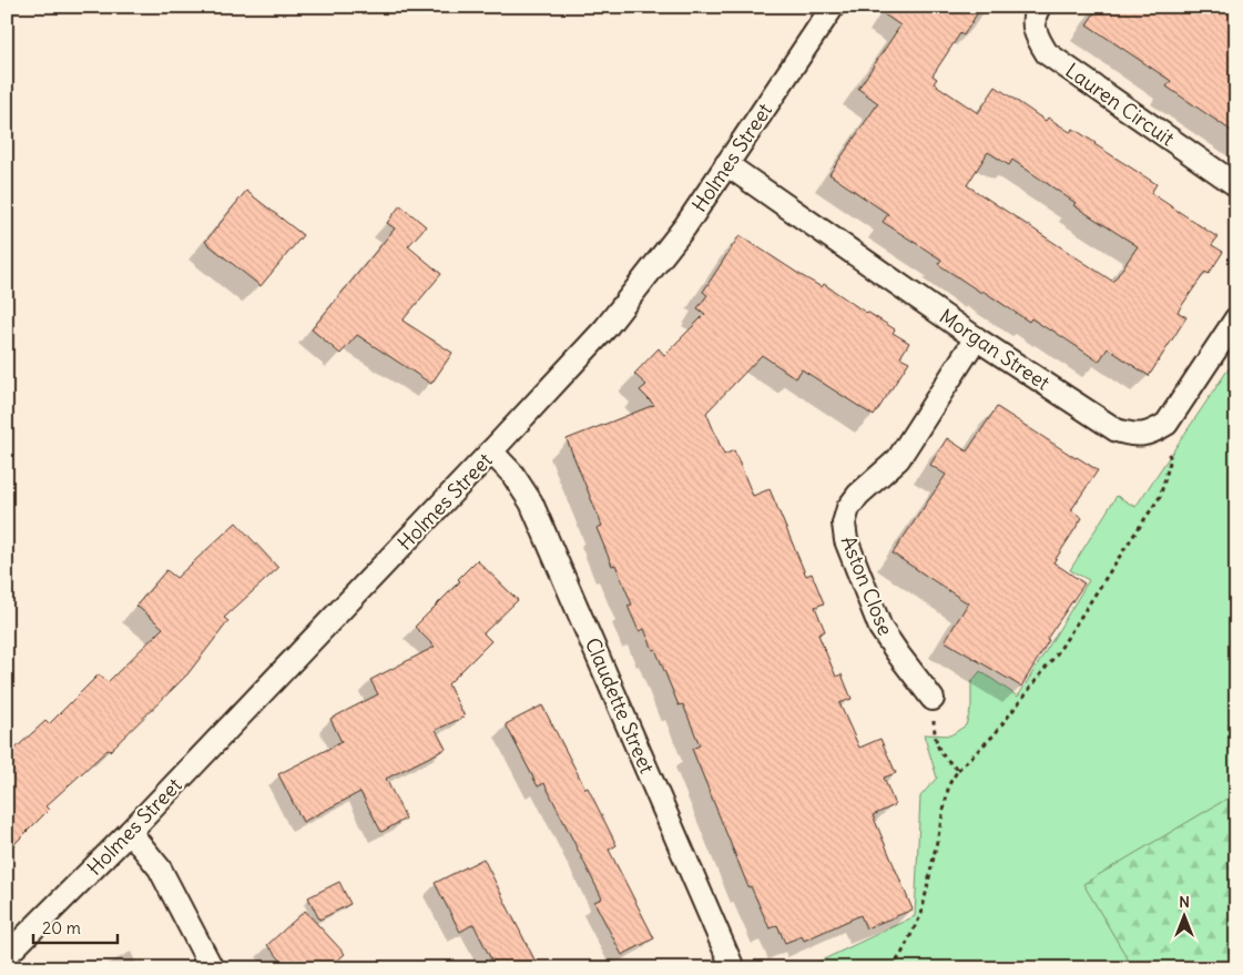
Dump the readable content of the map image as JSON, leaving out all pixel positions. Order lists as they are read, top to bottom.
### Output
{
  "streets": {
    "street": [
      "Lauren Circuit",
      "Holmes Street",
      "Morgan Street",
      "Aston Close",
      "Claudette Street"
    ]
  },
  "crossings": [
    ["Holmes Street", "Morgan Street"],
    ["Holmes Street", "Claudette Street"],
    ["Morgan Street", "Aston Close"]
  ],
  "scale_bar": "20 m",
  "north": "top"
}
